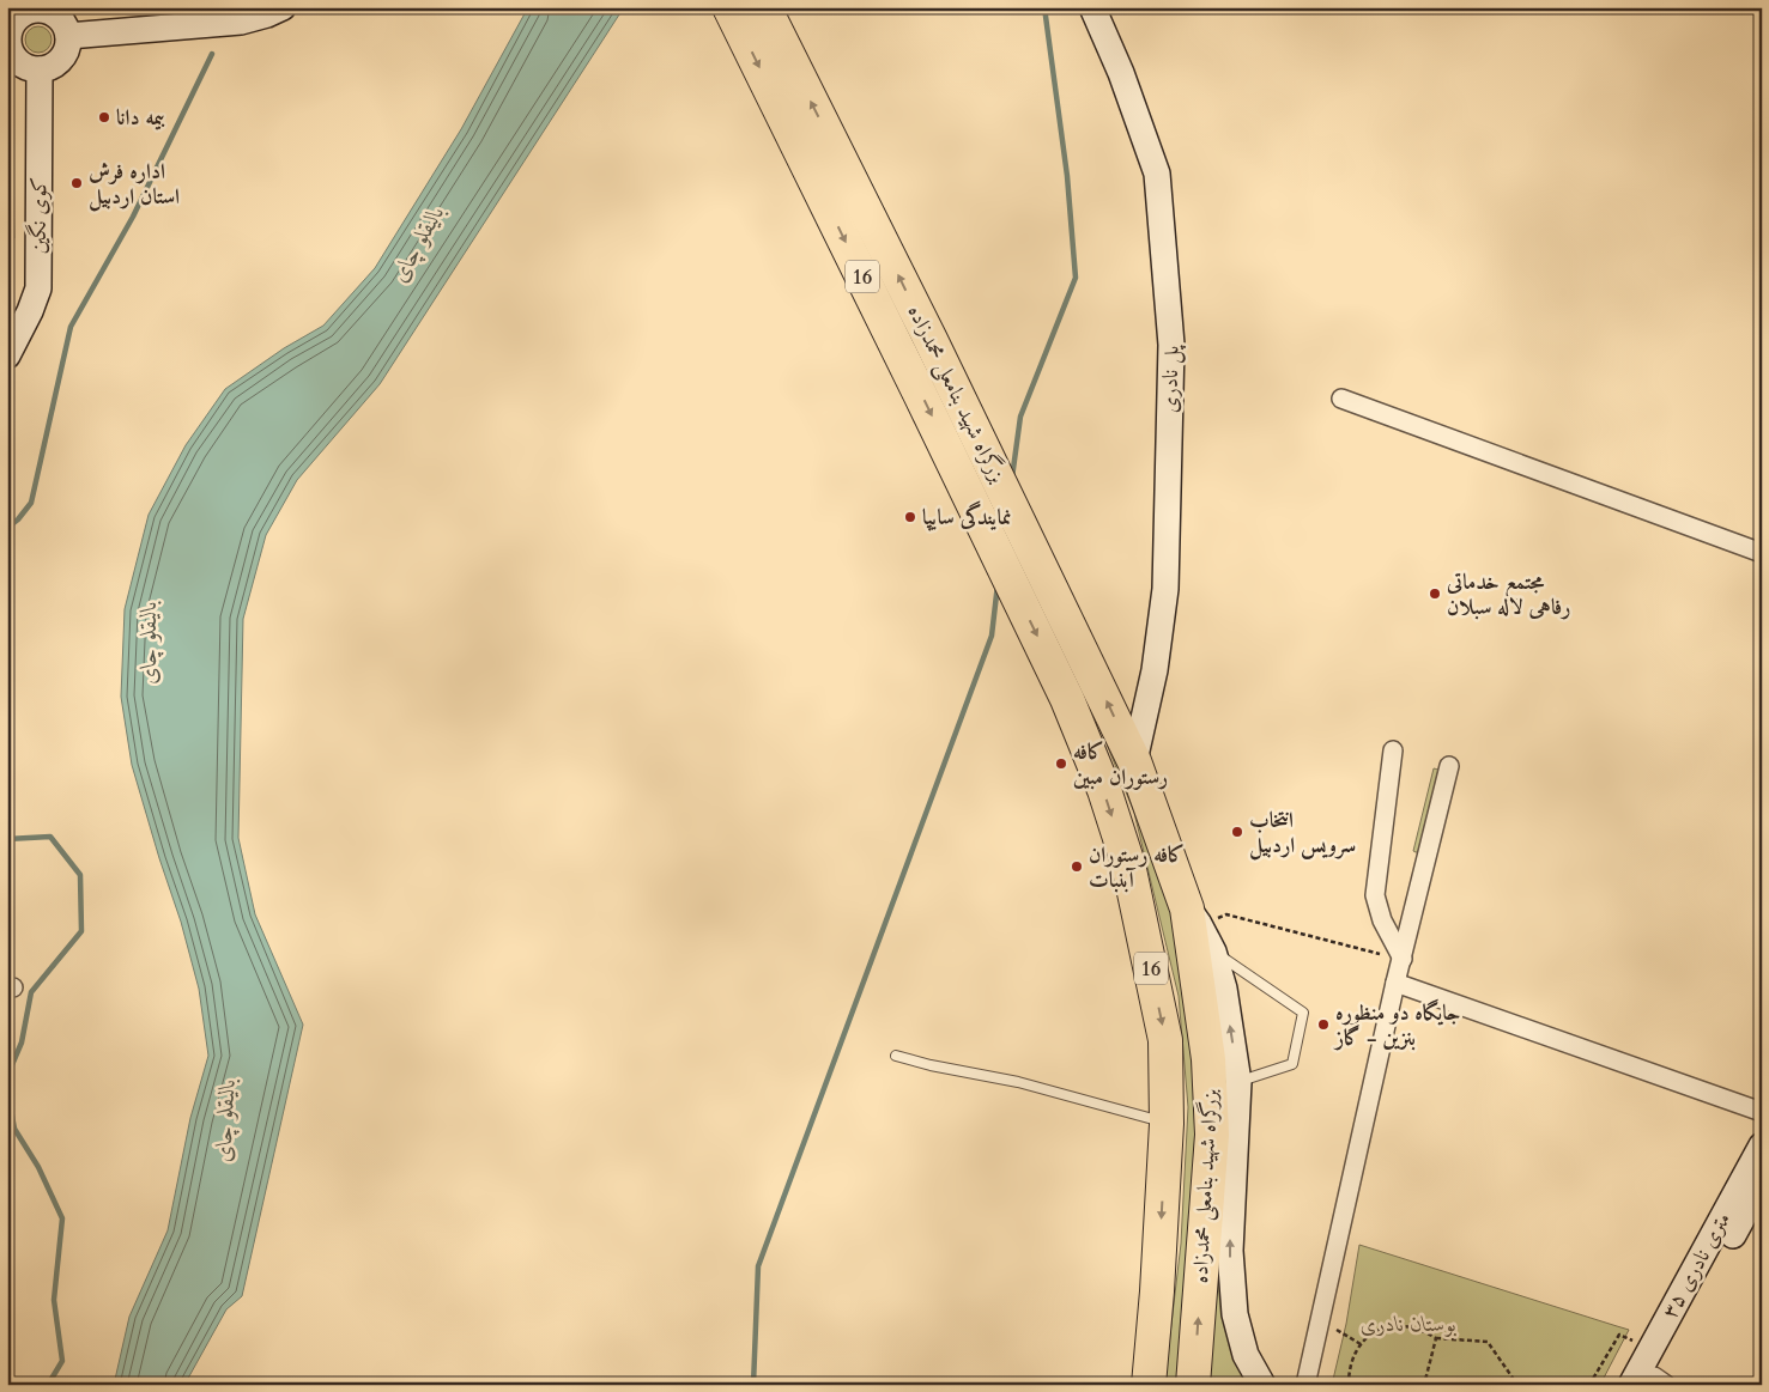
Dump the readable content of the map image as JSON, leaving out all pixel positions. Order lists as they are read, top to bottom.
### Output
{
  "streets": {
    "highway": ["16", "بزرگراه شهید بنامعلی محمدزاده"],
    "street": ["کوی نگین", "پل نادری", "۳۵ متری نادری"]
  },
  "crossings": [
    ["پل نادری", "بزرگراه شهید بنامعلی محمدزاده"]
  ],
  "water": ["بالیقلو چای"],
  "parks": ["بوستان نادری"],
  "places": [
    "بیمه دانا",
    "اداره فرش استان اردبیل",
    "نمایندگی سایپا",
    "مجتمع خدماتی رفاهی لاله سبلان",
    "کافه رستوران مبین",
    "انتخاب سرویس اردبیل",
    "کافه رستوران آبنبات",
    "جایگاه دو منظوره بنزین - گاز"
  ]
}
